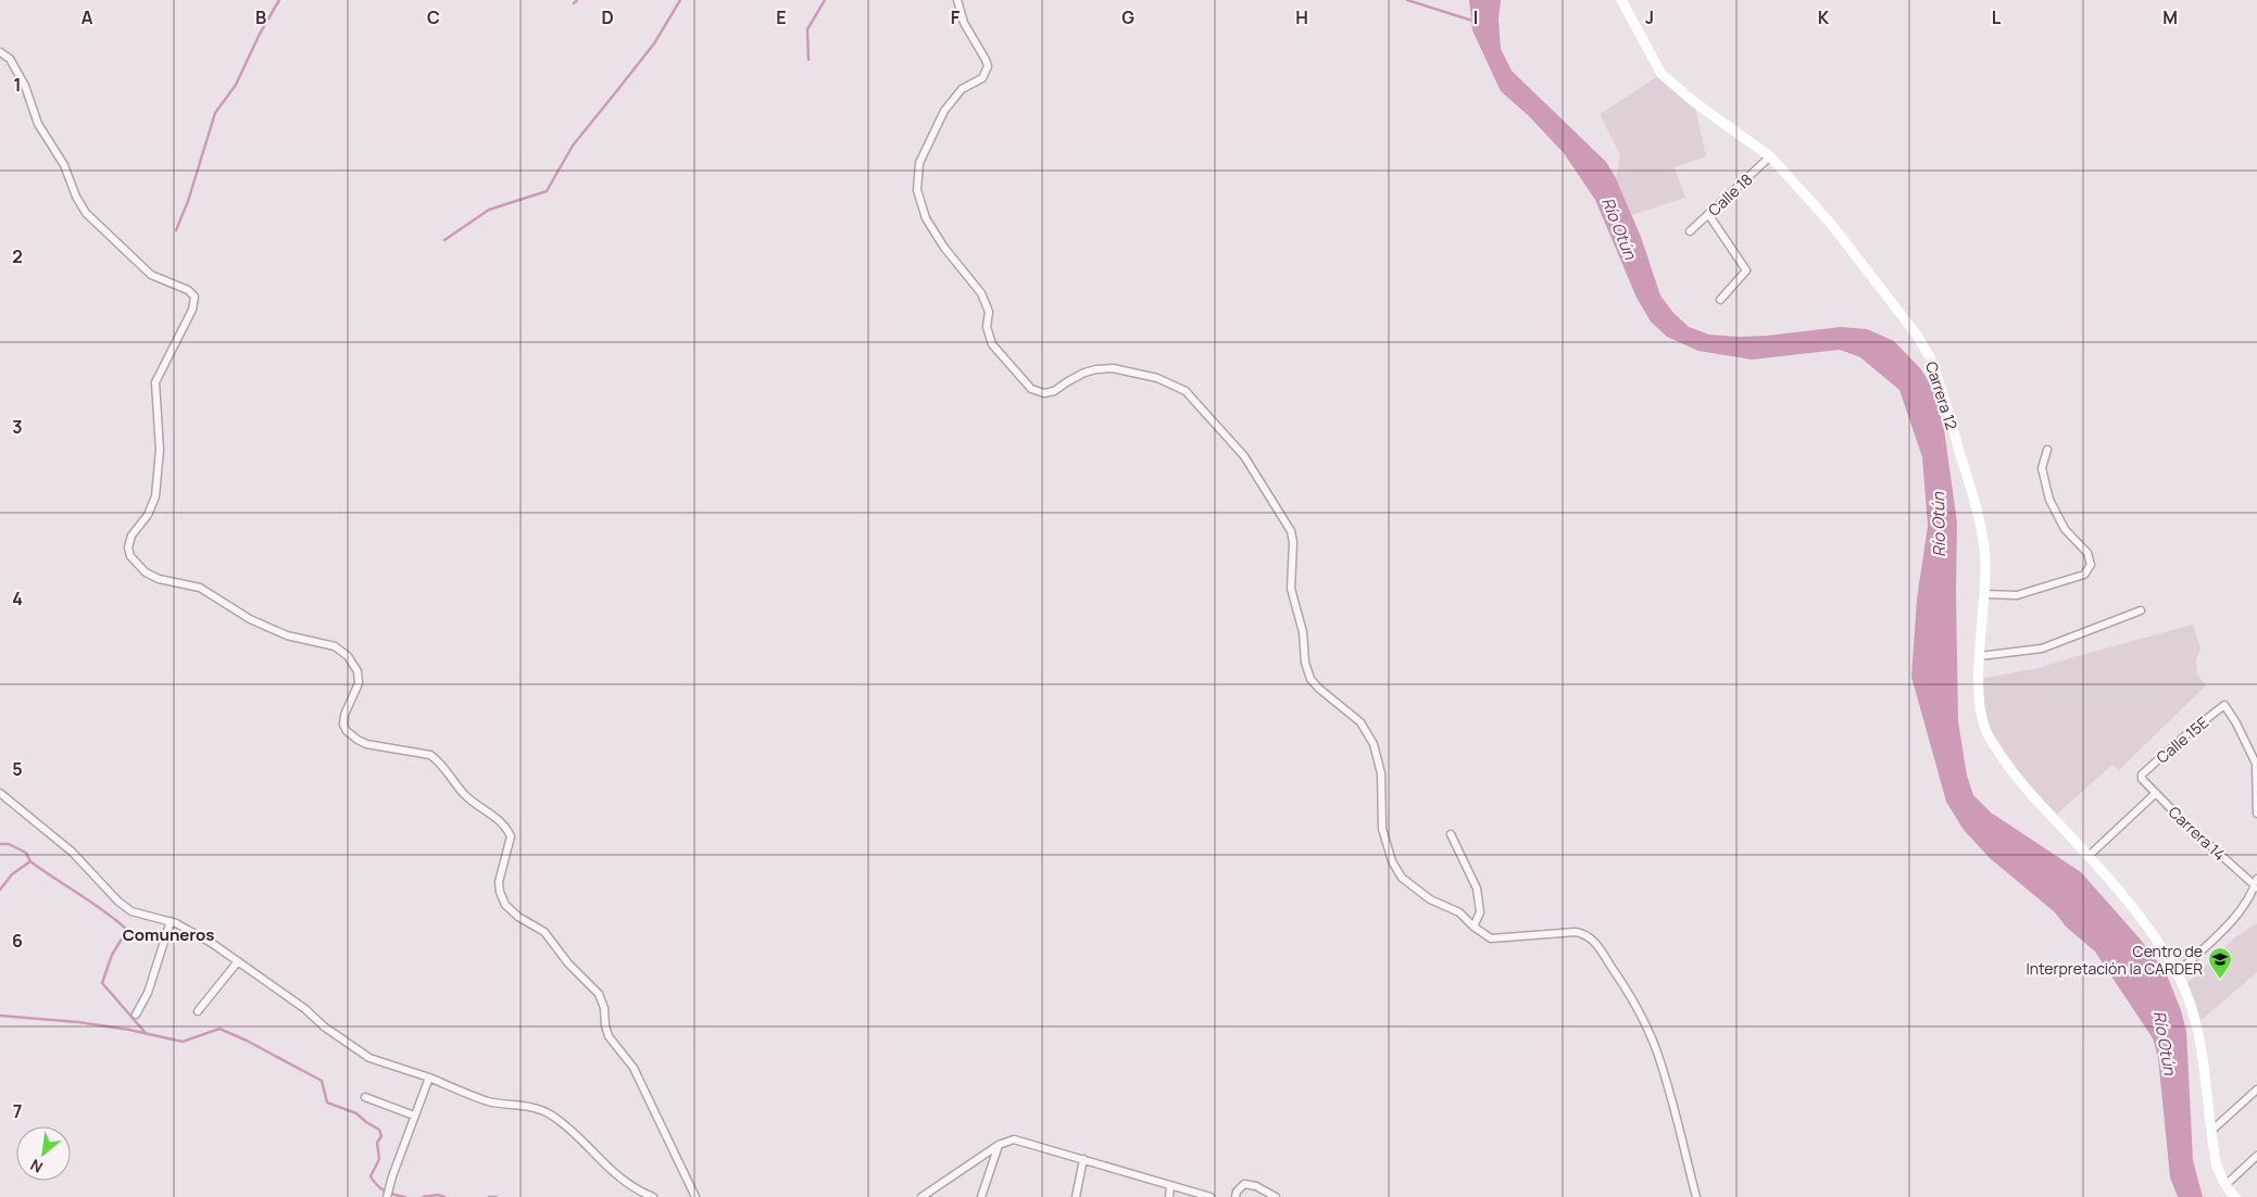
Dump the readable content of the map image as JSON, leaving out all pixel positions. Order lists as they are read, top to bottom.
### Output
{
  "streets": {
    "street": [
      "Calle 18",
      "Carrera 12",
      "Calle 15E",
      "Carrera 14"
    ]
  },
  "crossings": [
    ["Calle 18", "Carrera 12"],
    ["Calle 15E", "Carrera 14"]
  ],
  "districts": ["Comuneros"],
  "water": ["Río Otún"],
  "places": {
    "school or university": ["Centro de Interpretación la CARDER"]
  },
  "north": "bottom left",
  "grid": {
    "columns": [
      "A",
      "B",
      "C",
      "D",
      "E",
      "F",
      "G",
      "H",
      "I",
      "J",
      "K",
      "L",
      "M"
    ],
    "rows": [
      "1",
      "2",
      "3",
      "4",
      "5",
      "6",
      "7"
    ]
  }
}
